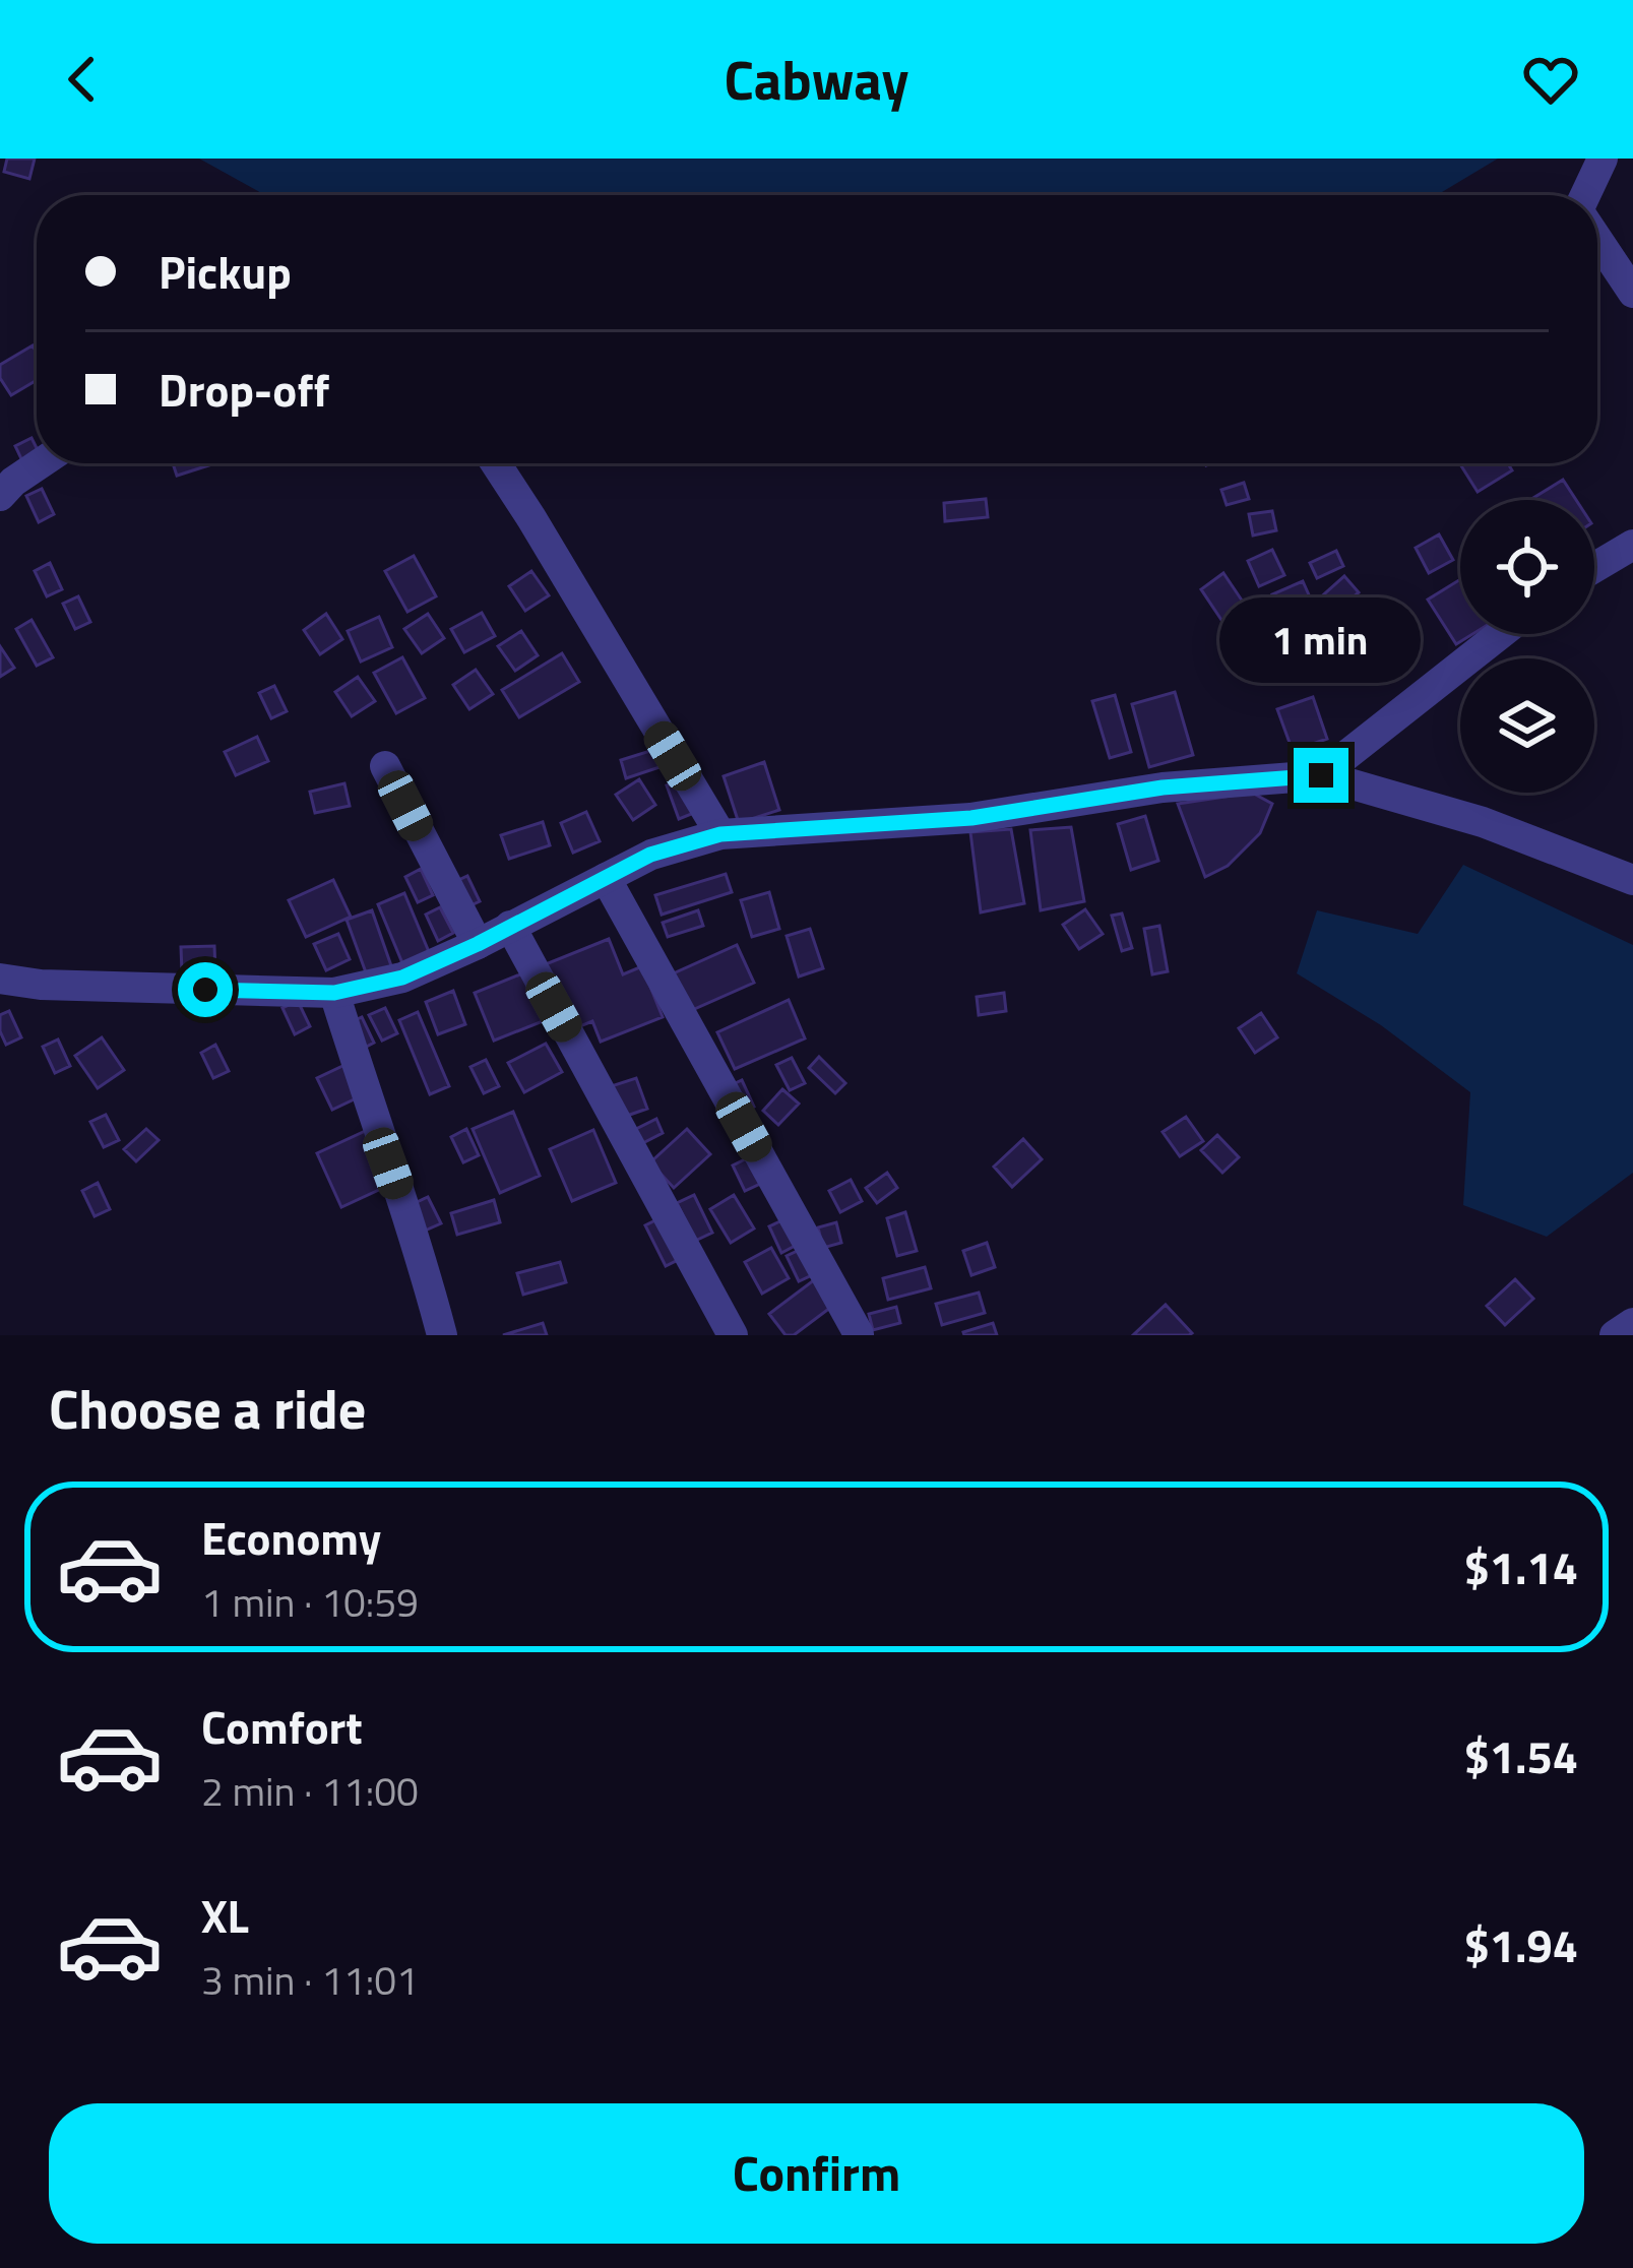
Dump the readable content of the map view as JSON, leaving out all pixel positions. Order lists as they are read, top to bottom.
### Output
{
  "page": {
    "header": "Cabway",
    "banner": ["Pickup", "Drop-off"],
    "bubble": "1 min",
    "heading": "Choose a ride",
    "list": [
      {
        "name": "Economy",
        "note": "1 min · 10:59",
        "value": "$1.14"
      },
      {
        "name": "Comfort",
        "note": "2 min · 11:00",
        "value": "$1.54"
      },
      {
        "name": "XL",
        "note": "3 min · 11:01",
        "value": "$1.94"
      }
    ],
    "buttons": "Confirm"
  }
}
